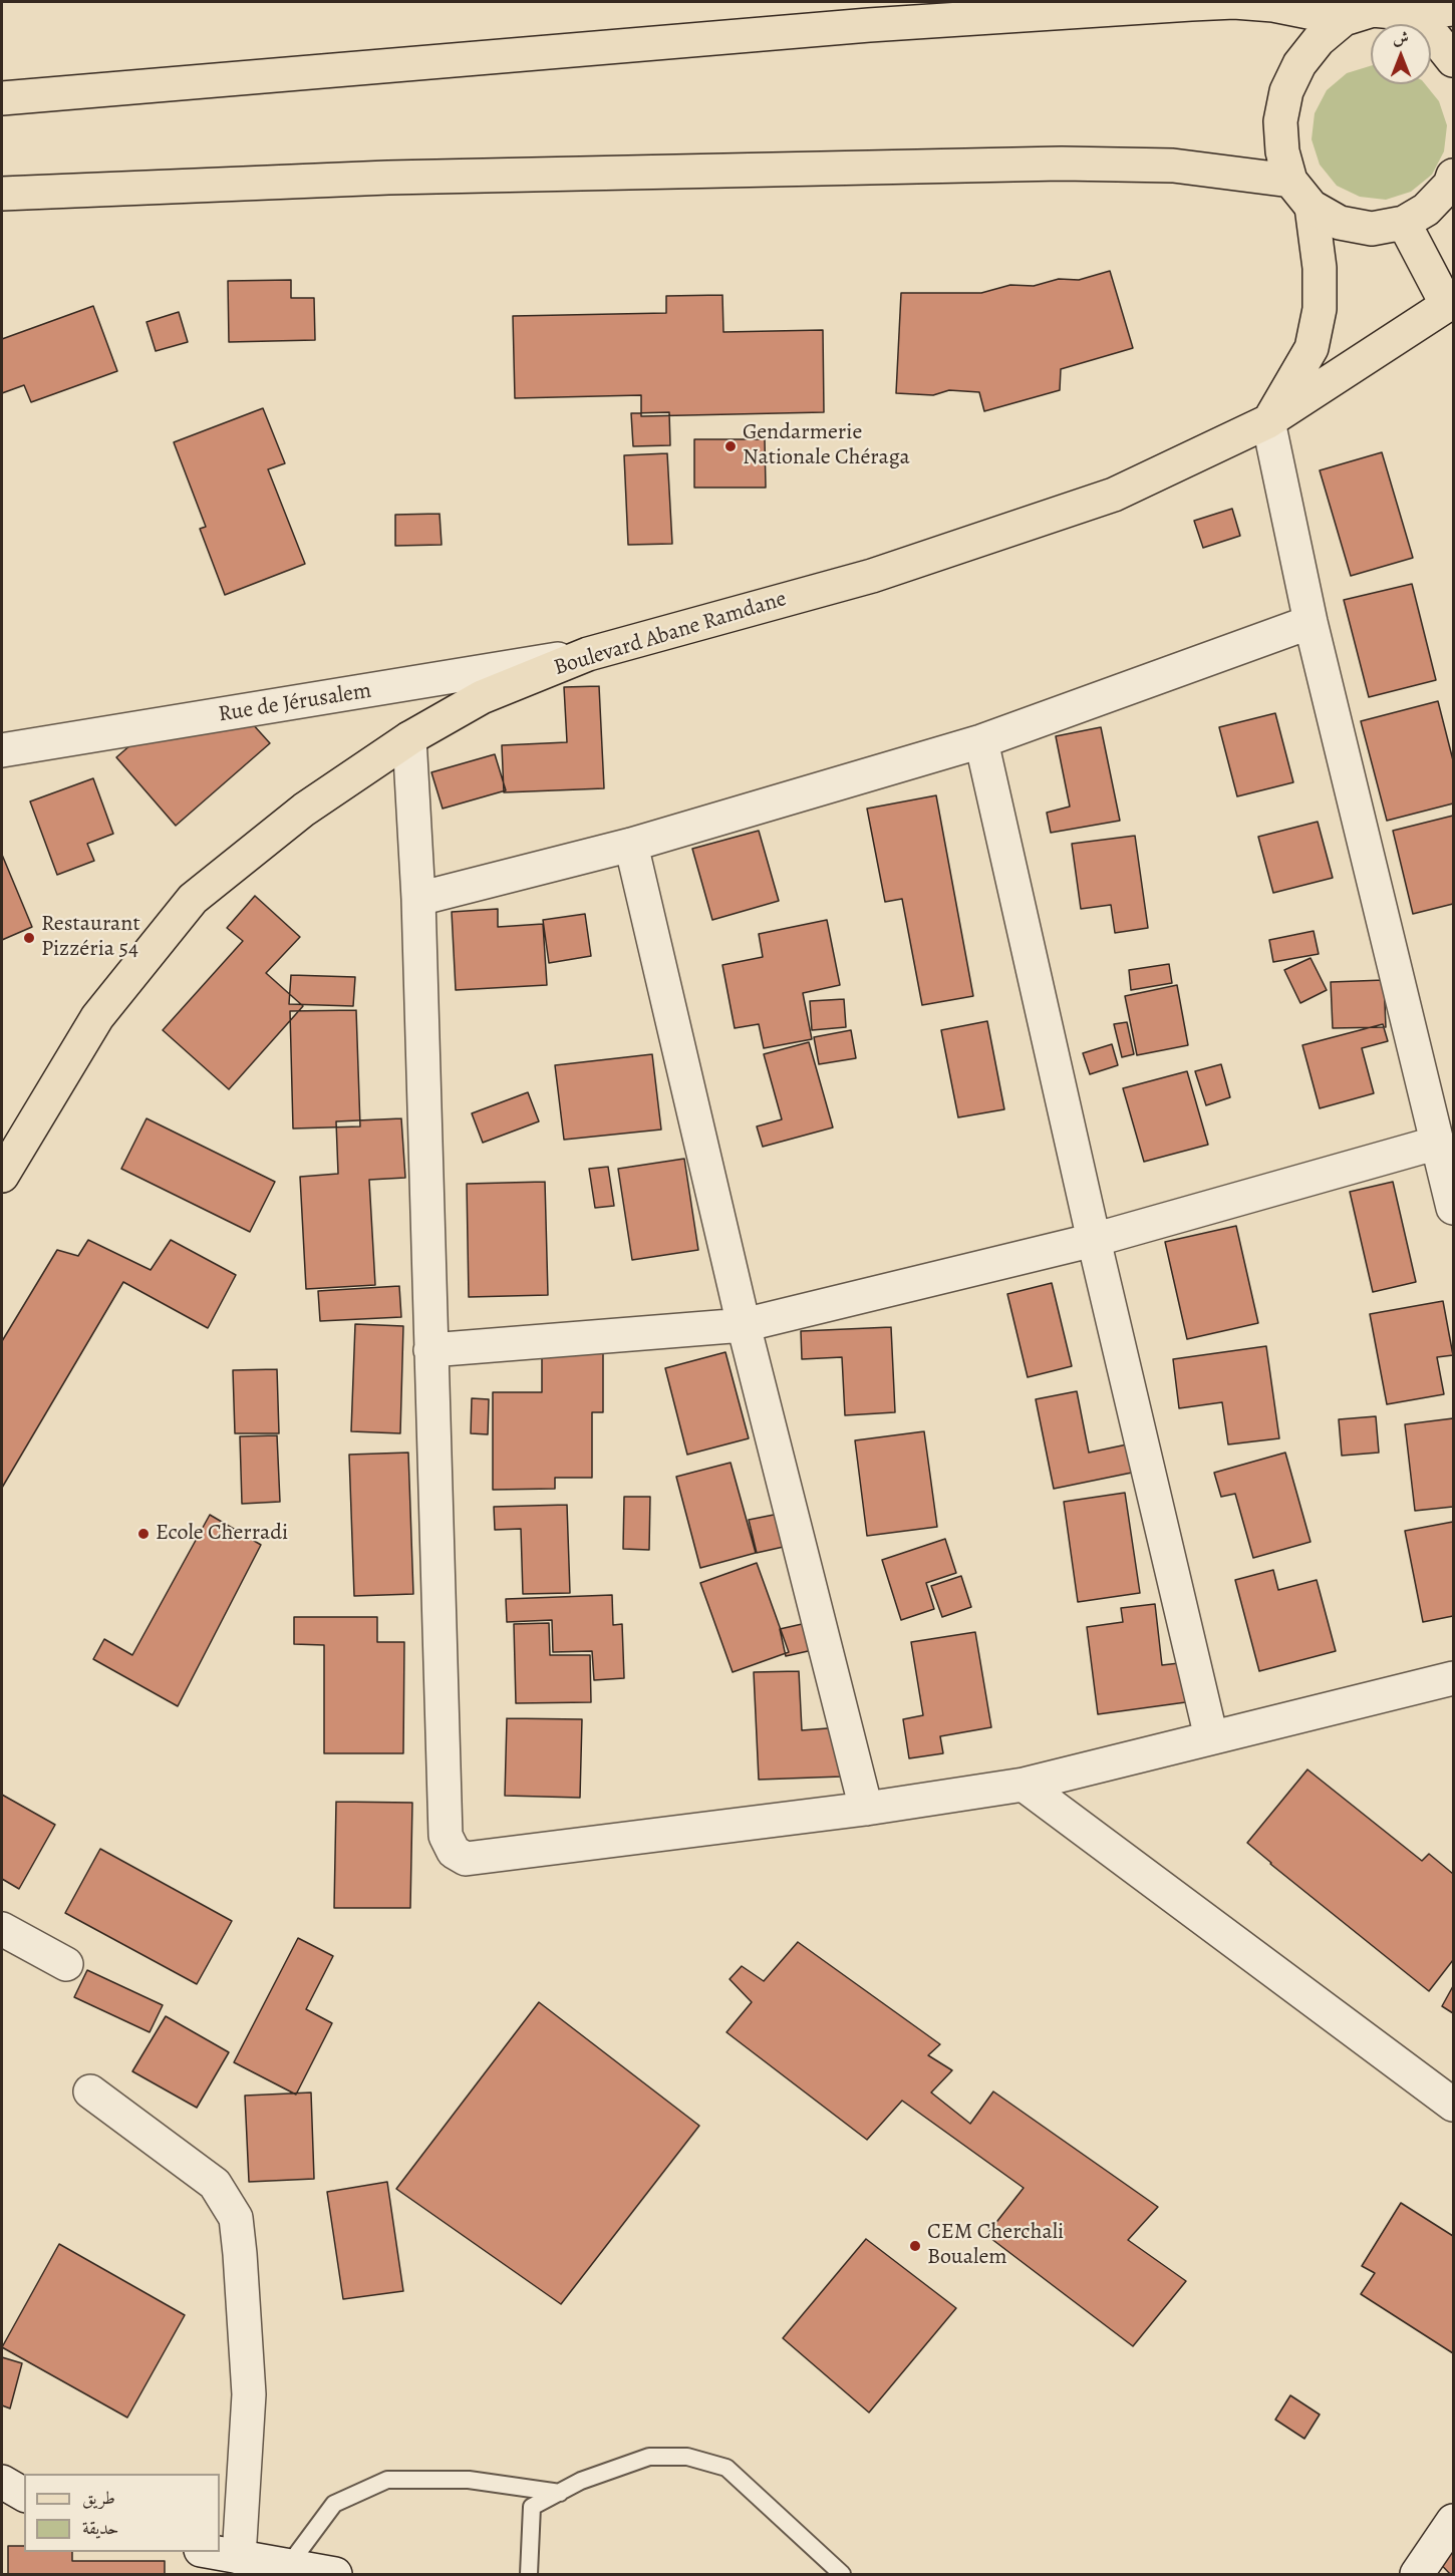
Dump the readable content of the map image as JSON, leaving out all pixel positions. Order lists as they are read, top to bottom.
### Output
{
  "streets": {
    "main road": ["Boulevard Abane Ramdane"],
    "street": ["Rue de Jérusalem"]
  },
  "crossings": [
    ["Boulevard Abane Ramdane", "Rue de Jérusalem"]
  ],
  "places": [
    "Gendarmerie Nationale Chéraga",
    "Restaurant Pizzéria 54",
    "Ecole Cherradi",
    "CEM Cherchali Boualem"
  ],
  "legend": ["طريق", "حديقة"],
  "north": "top"
}
